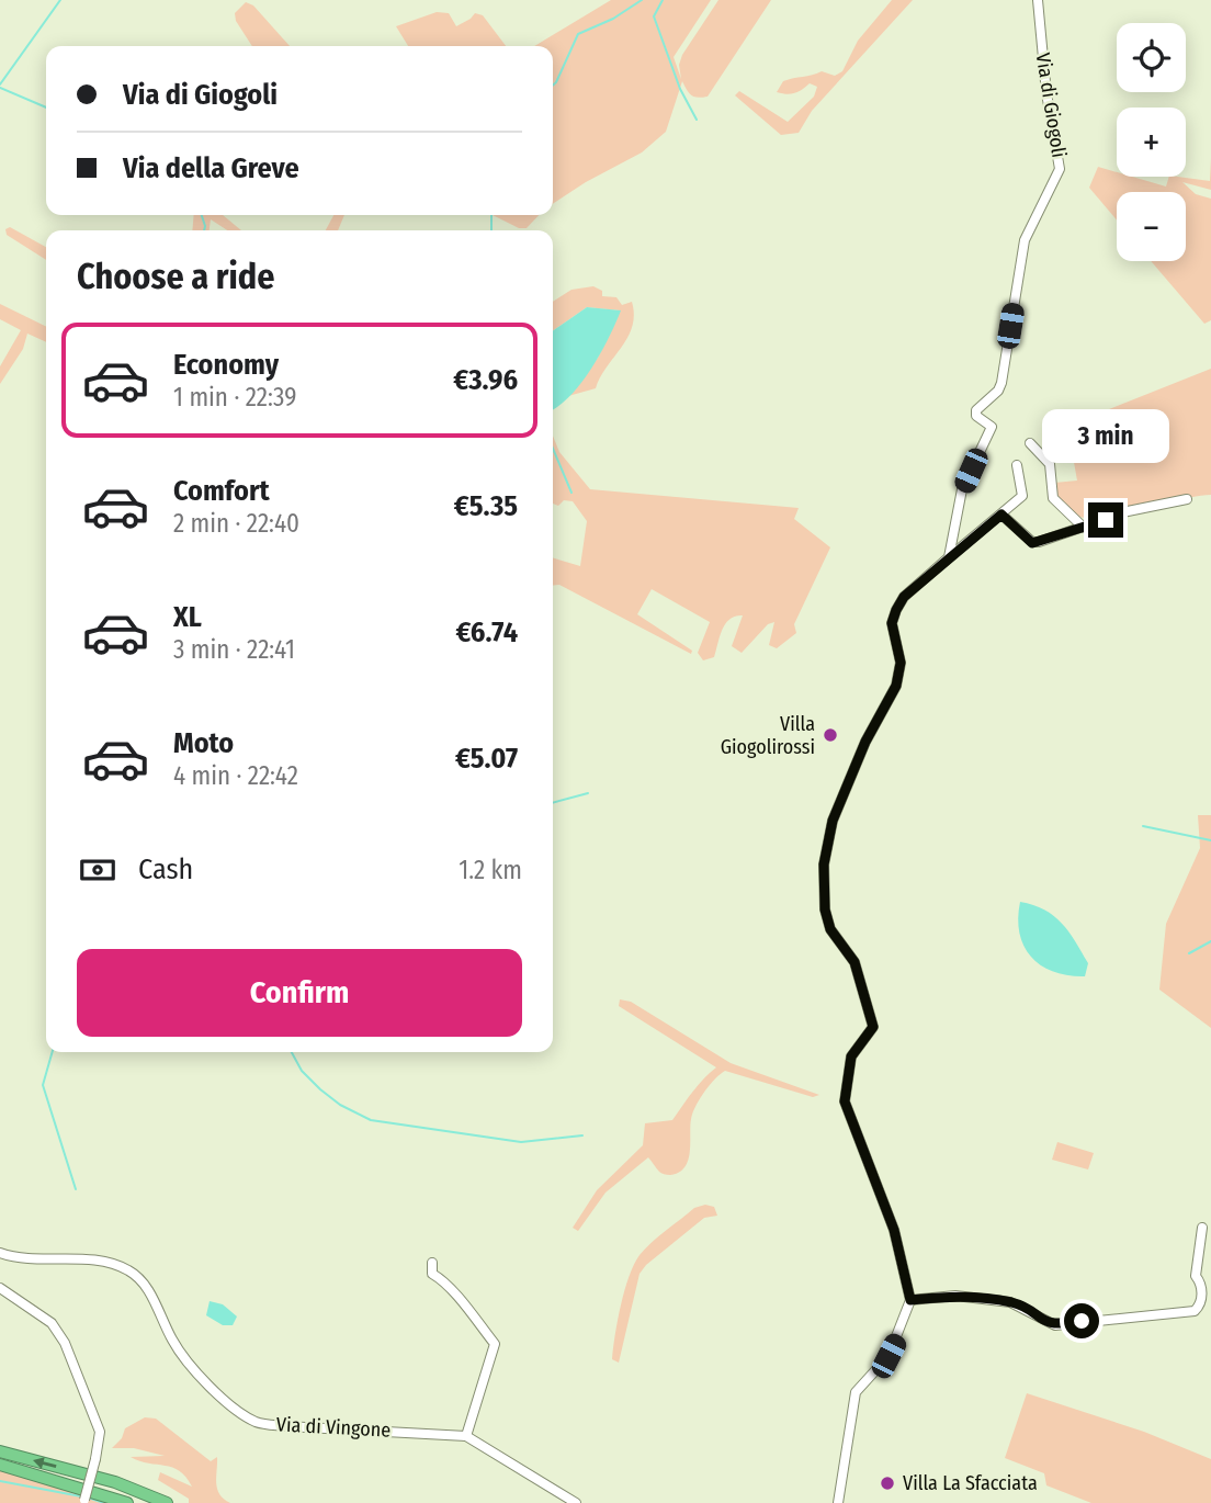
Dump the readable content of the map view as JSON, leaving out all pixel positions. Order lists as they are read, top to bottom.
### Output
{
  "streets": {
    "street": ["Via di Giogoli", "Via di Vingone"]
  },
  "places": ["Villa Giogolirossi", "Villa La Sfacciata"],
  "page": {
    "map_buttons": ["+", "−"],
    "banner": ["Via di Giogoli", "Via della Greve"],
    "heading": "Choose a ride",
    "list": [
      {
        "name": "Economy",
        "note": "1 min · 22:39",
        "value": "€3.96"
      },
      {
        "name": "Comfort",
        "note": "2 min · 22:40",
        "value": "€5.35"
      },
      {
        "name": "XL",
        "note": "3 min · 22:41",
        "value": "€6.74"
      },
      {
        "name": "Moto",
        "note": "4 min · 22:42",
        "value": "€5.07"
      }
    ],
    "bubble": "3 min",
    "pay": ["Cash", "1.2 km"],
    "buttons": "Confirm"
  }
}
